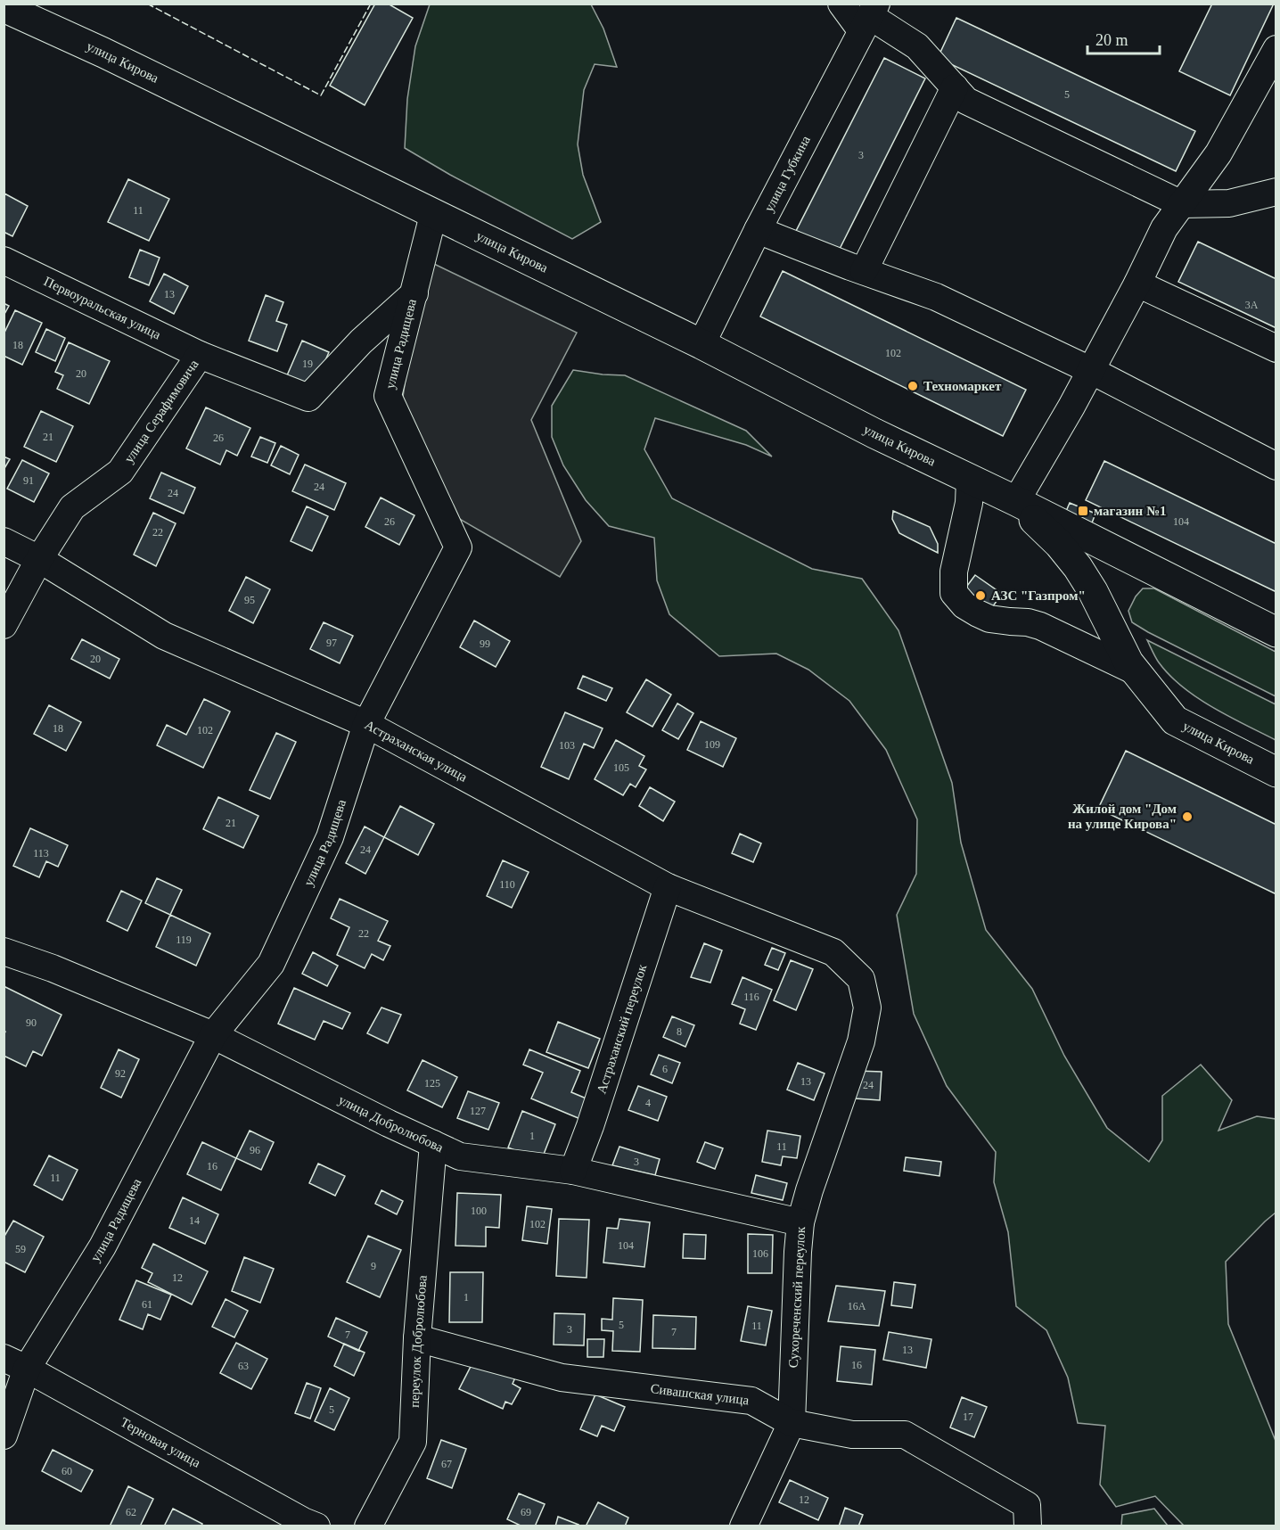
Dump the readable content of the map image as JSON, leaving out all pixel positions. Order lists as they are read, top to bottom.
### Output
{
  "streets": {
    "main road": ["улица Кирова"],
    "street": [
      "улица Губкина",
      "Первоуральская улица",
      "улица Радищева",
      "улица Серафимовича",
      "Астраханская улица",
      "Астраханский переулок",
      "улица Добролюбова",
      "Сухореченский переулок",
      "переулок Добролюбова",
      "Сивашская улица",
      "Терновая улица"
    ]
  },
  "crossings": [
    ["улица Кирова", "улица Губкина"],
    ["улица Кирова", "улица Радищева"],
    ["Первоуральская улица", "улица Серафимовича"],
    ["улица Радищева", "улица Серафимовича"],
    ["улица Радищева", "Астраханская улица"],
    ["улица Радищева", "улица Добролюбова"],
    ["улица Радищева", "Терновая улица"],
    ["улица Серафимовича", "Астраханская улица"],
    ["Астраханская улица", "Астраханский переулок"],
    ["Астраханская улица", "Сухореченский переулок"],
    ["Астраханский переулок", "улица Добролюбова"],
    ["улица Добролюбова", "Сухореченский переулок"],
    ["улица Добролюбова", "переулок Добролюбова"],
    ["Сухореченский переулок", "Сивашская улица"],
    ["переулок Добролюбова", "Сивашская улица"]
  ],
  "places": {
    "other": ["Техномаркет", "АЗС \"Газпром\"", "Жилой дом \"Дом на улице Кирова\""],
    "transit": ["магазин №1"]
  },
  "house_numbers": [
    "5",
    "3",
    "11",
    "13",
    "3А",
    "18",
    "102",
    "19",
    "20",
    "21",
    "26",
    "91",
    "24",
    "24",
    "26",
    "104",
    "22",
    "95",
    "97",
    "99",
    "20",
    "18",
    "102",
    "109",
    "103",
    "105",
    "21",
    "24",
    "113",
    "110",
    "22",
    "119",
    "116",
    "90",
    "8",
    "6",
    "92",
    "13",
    "125",
    "24",
    "4",
    "127",
    "1",
    "11",
    "96",
    "3",
    "16",
    "11",
    "100",
    "14",
    "102",
    "104",
    "59",
    "106",
    "9",
    "12",
    "1",
    "61",
    "16А",
    "5",
    "11",
    "3",
    "7",
    "7",
    "13",
    "16",
    "63",
    "5",
    "17",
    "67",
    "60",
    "12",
    "62",
    "69"
  ],
  "scale_bar": "20 m"
}
